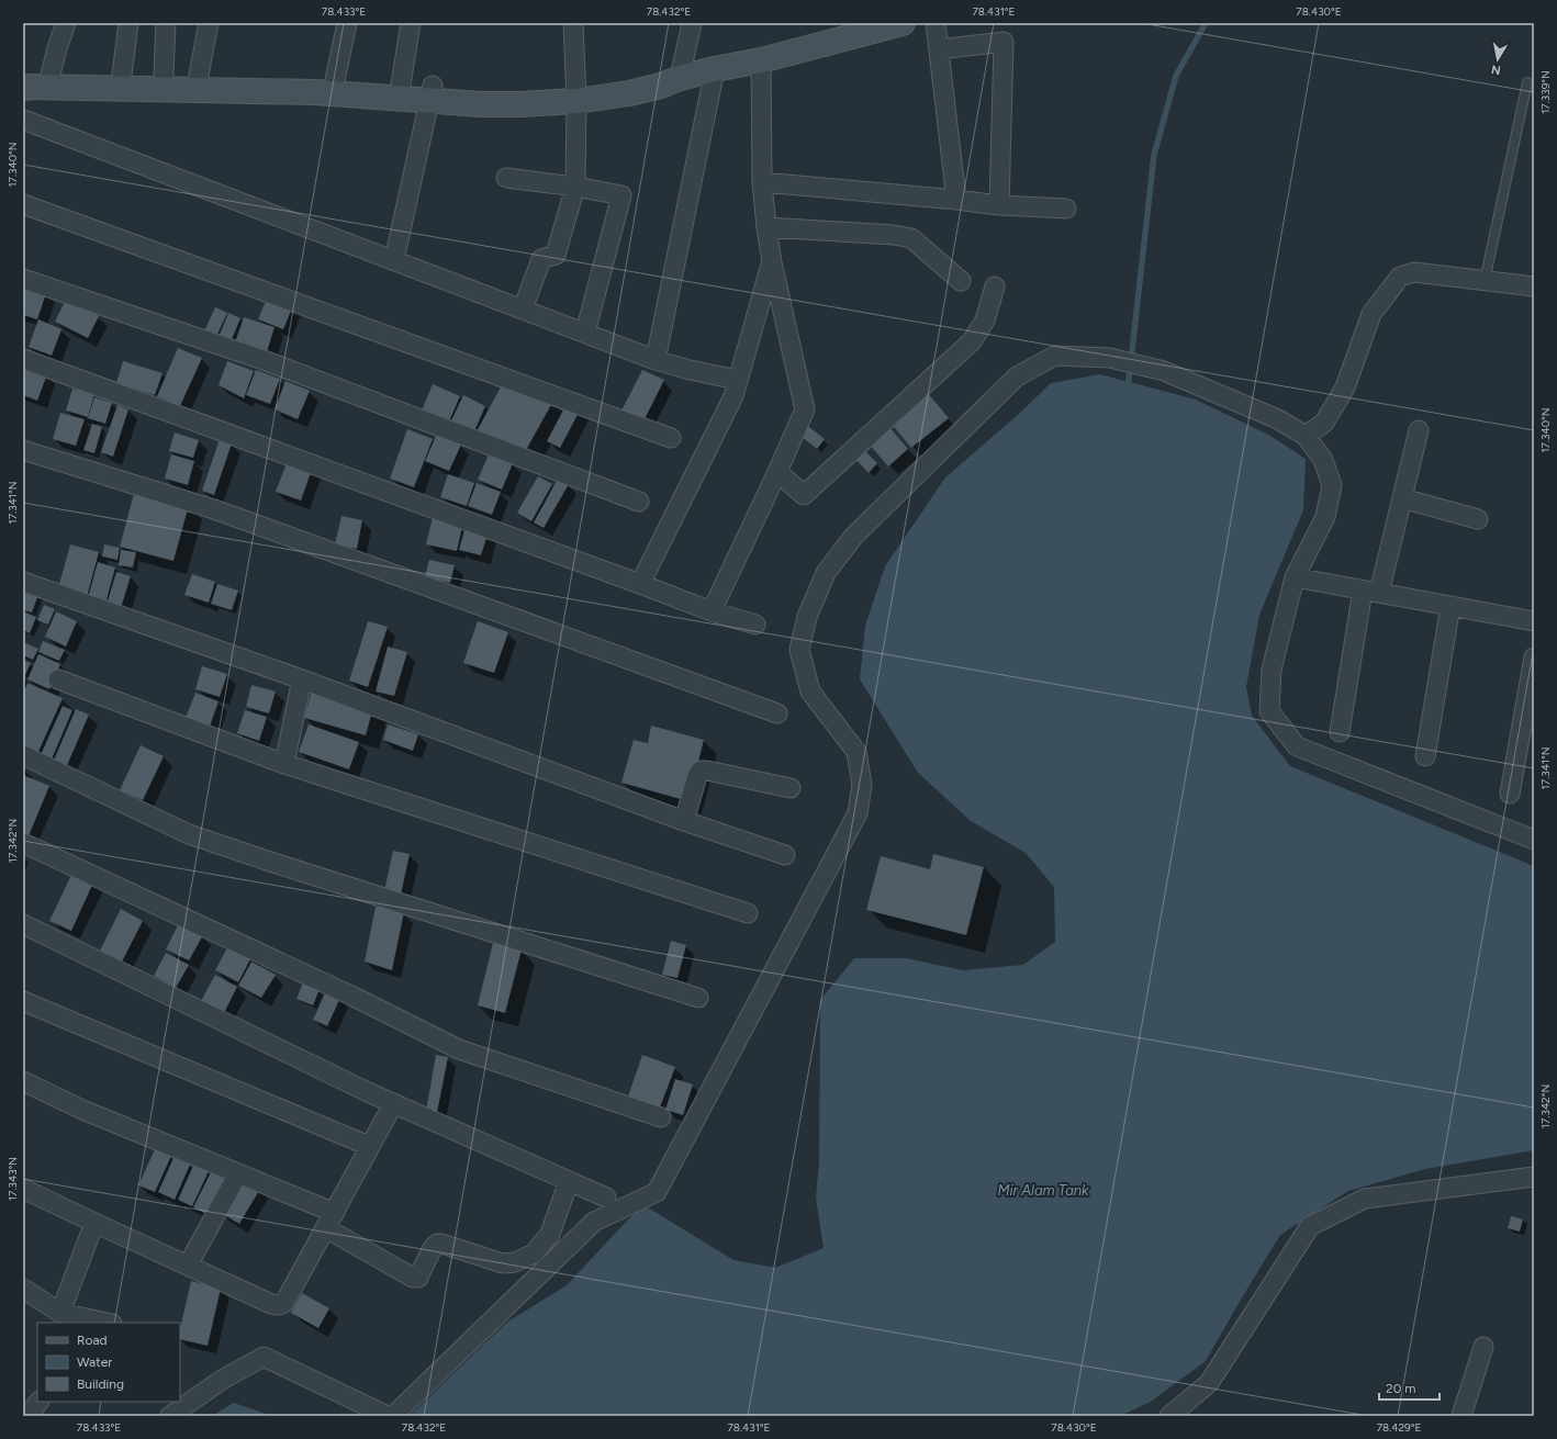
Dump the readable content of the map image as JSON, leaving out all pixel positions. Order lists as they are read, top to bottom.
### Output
{
  "water": ["Mir Alam Tank"],
  "legend": ["Road", "Water", "Building"],
  "scale_bar": "20 m",
  "north": "bottom",
  "coordinates": [
    "78.433°E",
    "78.432°E",
    "78.431°E",
    "78.430°E",
    "17.339°N",
    "17.340°N",
    "17.341°N",
    "17.342°N",
    "17.343°N",
    "78.429°E"
  ]
}
